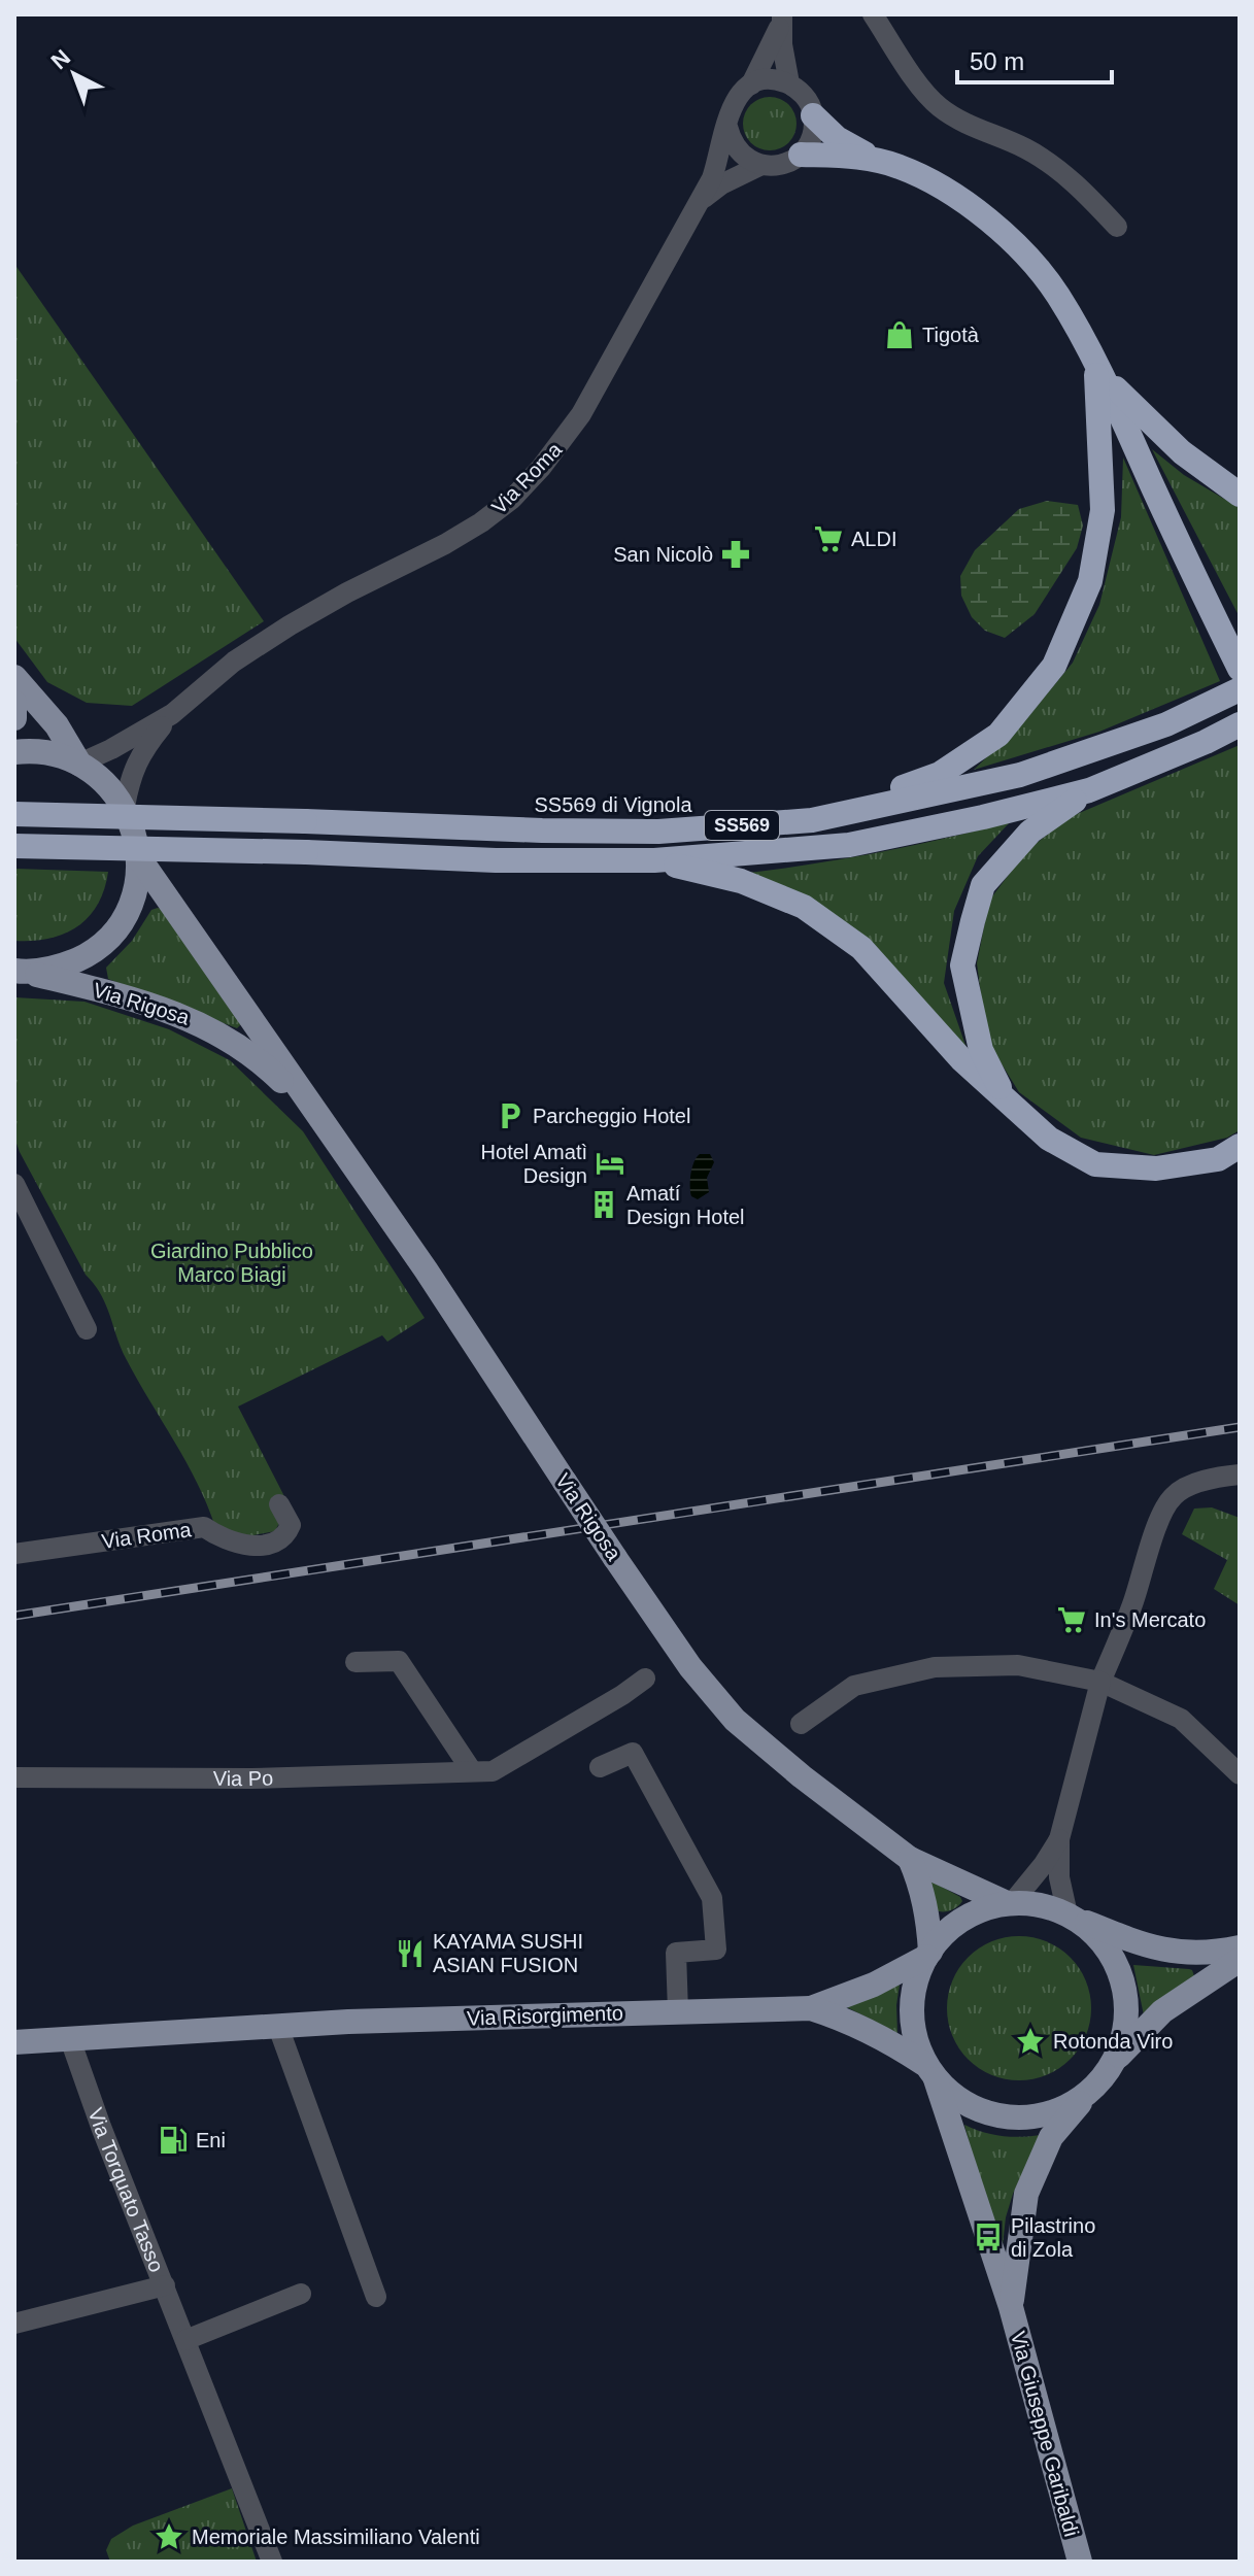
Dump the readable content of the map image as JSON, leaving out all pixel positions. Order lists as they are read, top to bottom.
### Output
{
  "streets": {
    "highway": ["SS569 di Vignola", "SS569"],
    "main road": ["Via Rigosa", "Via Risorgimento", "Via Giuseppe Garibaldi"],
    "street": ["Via Roma", "Via Po", "Via Torquato Tasso"]
  },
  "crossings": [
    ["Via Rigosa", "Via Risorgimento"],
    ["Via Rigosa", "Via Giuseppe Garibaldi"],
    ["Via Risorgimento", "Via Torquato Tasso"],
    ["Via Risorgimento", "Via Giuseppe Garibaldi"]
  ],
  "parks": ["Giardino Pubblico Marco Biagi"],
  "places": {
    "shop": ["Tigotà"],
    "supermarket": ["ALDI", "In's Mercato"],
    "pharmacy": ["San Nicolò"],
    "parking": ["Parcheggio Hotel"],
    "hotel": ["Hotel Amatì Design"],
    "building": ["Amatí Design Hotel"],
    "restaurant": ["KAYAMA SUSHI ASIAN FUSION"],
    "place": ["Rotonda Viro", "Memoriale Massimiliano Valenti"],
    "fuel station": ["Eni"],
    "bus stop": ["Pilastrino di Zola"]
  },
  "scale_bar": "50 m",
  "north": "top left"
}
